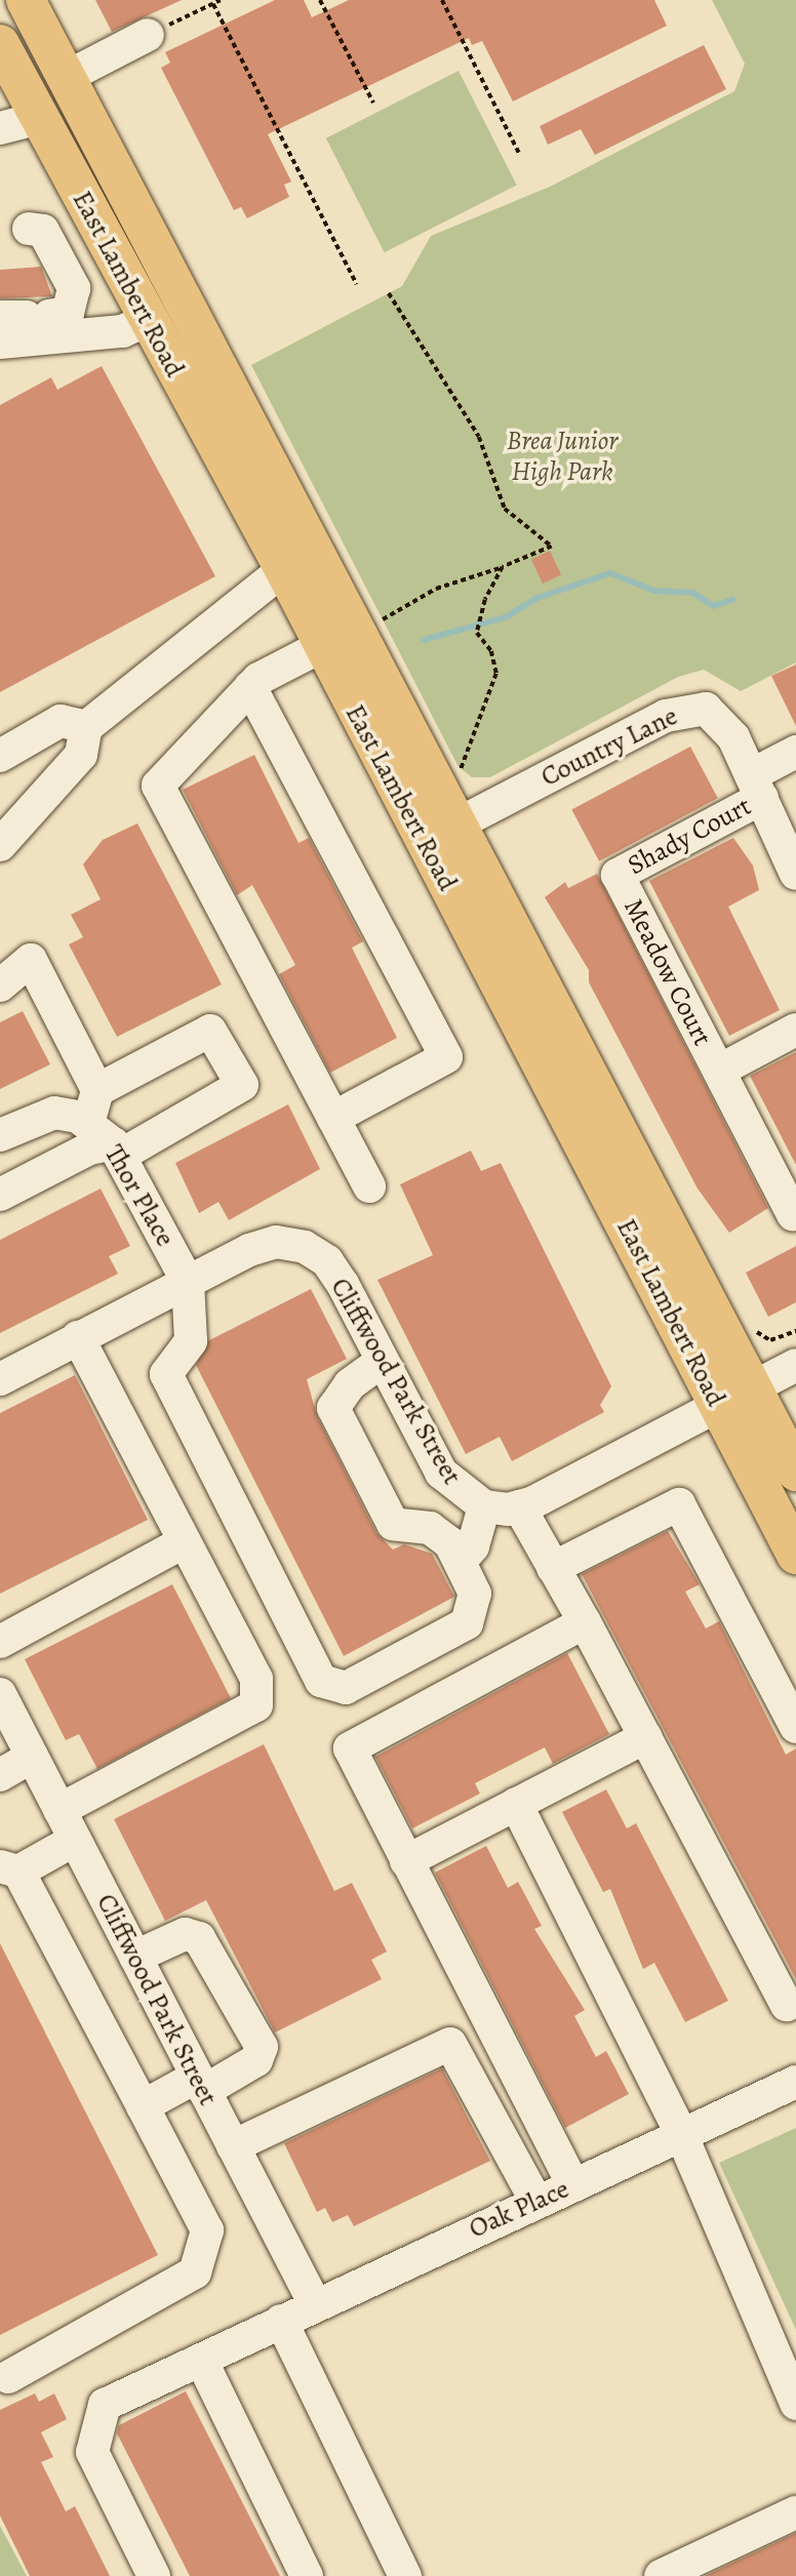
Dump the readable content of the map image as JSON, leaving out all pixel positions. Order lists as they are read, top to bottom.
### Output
{
  "streets": {
    "main road": ["East Lambert Road"],
    "street": [
      "Country Lane",
      "Shady Court",
      "Meadow Court",
      "Thor Place",
      "Cliffwood Park Street",
      "Oak Place"
    ]
  },
  "crossings": [
    ["East Lambert Road", "Country Lane"],
    ["East Lambert Road", "Cliffwood Park Street"],
    ["Country Lane", "Shady Court"],
    ["Shady Court", "Meadow Court"],
    ["Thor Place", "Cliffwood Park Street"],
    ["Cliffwood Park Street", "Oak Place"]
  ],
  "parks": ["Brea Junior High Park"]
}
